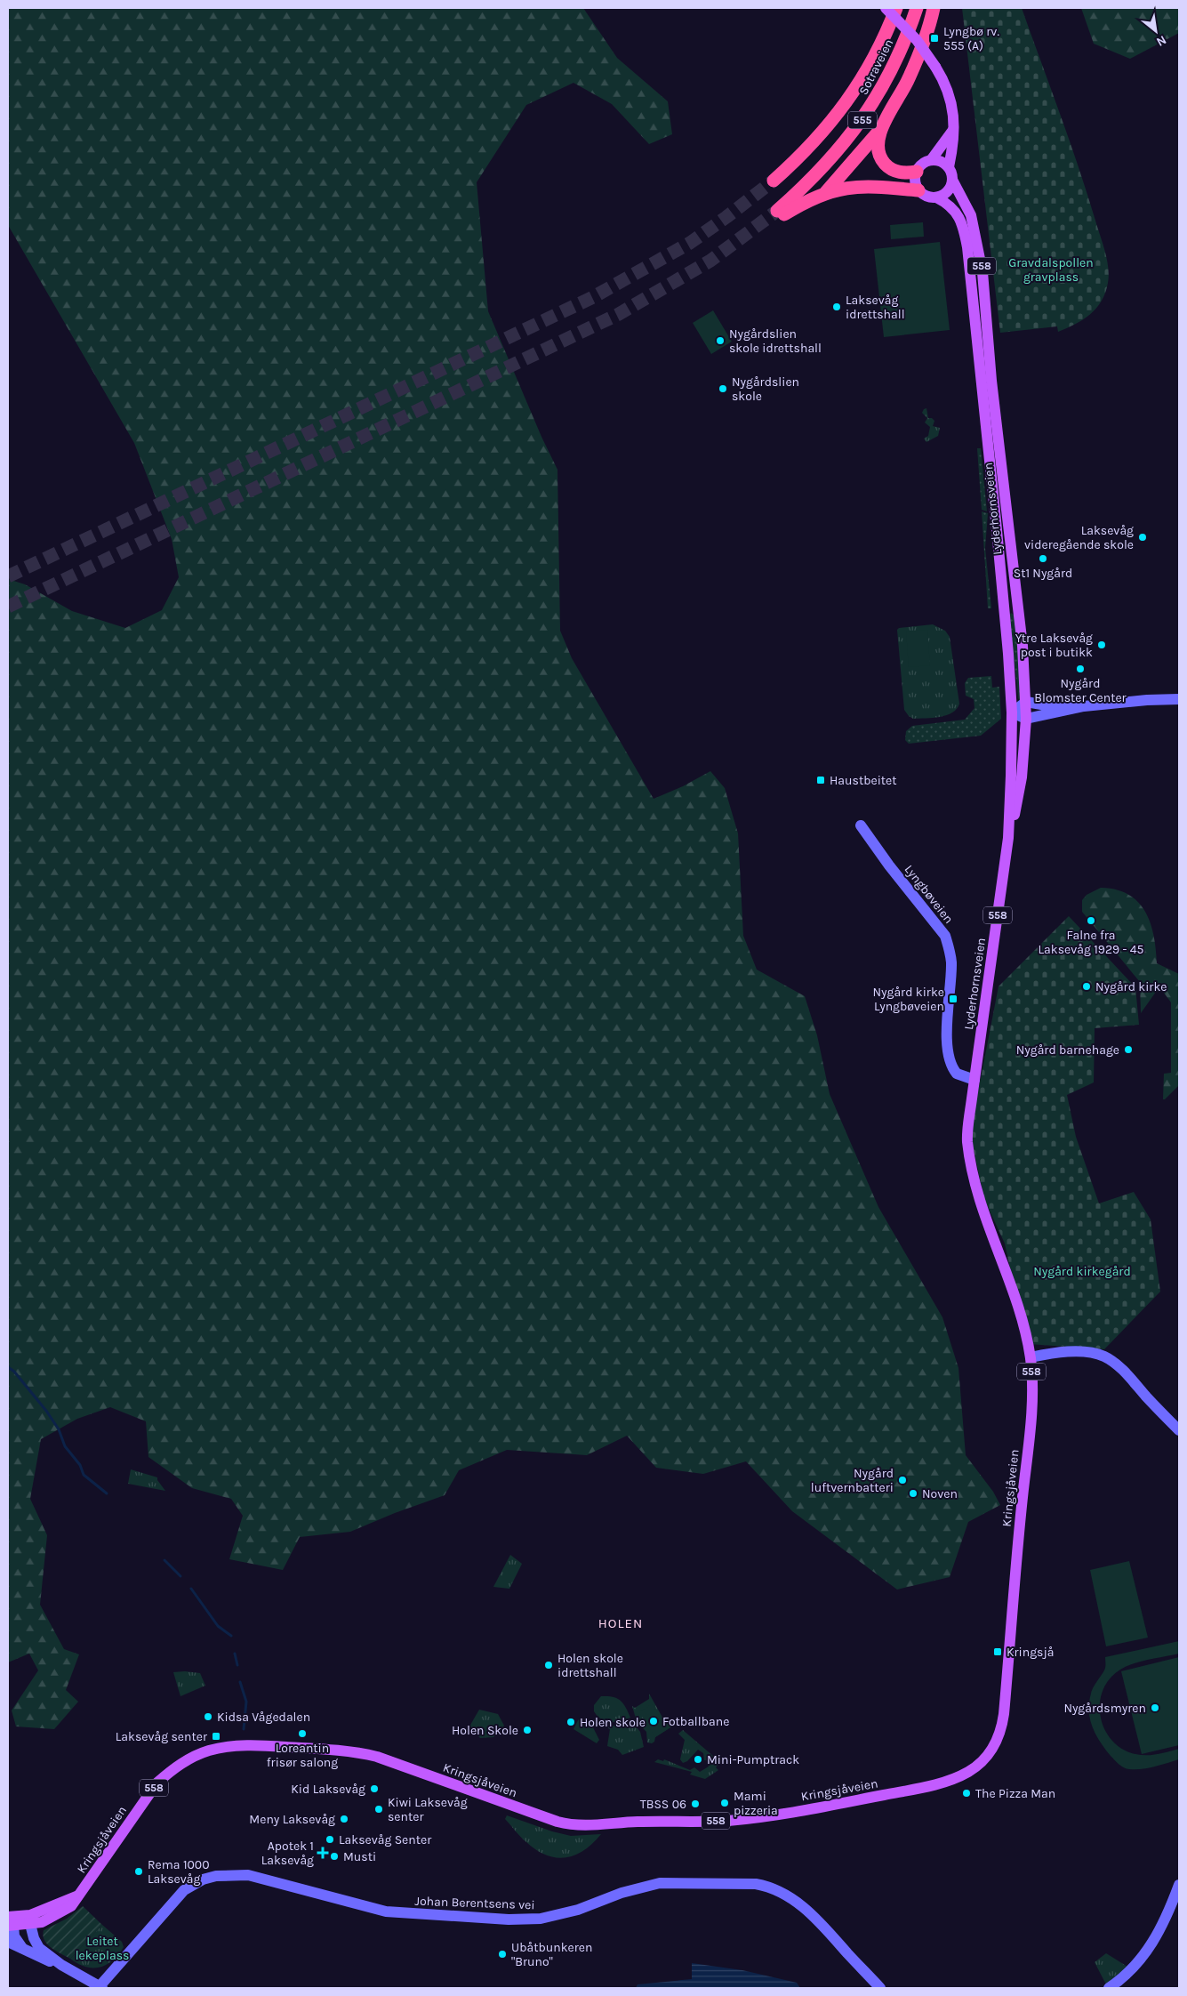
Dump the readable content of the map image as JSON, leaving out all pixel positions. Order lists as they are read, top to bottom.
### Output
{
  "streets": {
    "highway": ["Sotraveien", "555"],
    "main road": ["558", "Lyderhornsveien", "Kringsjåveien"],
    "street": ["Lyngbøveien", "Johan Berentsens vei"]
  },
  "crossings": [
    ["Sotraveien", "555"],
    ["555", "558"],
    ["555", "Lyderhornsveien"],
    ["558", "Lyderhornsveien"],
    ["Lyderhornsveien", "Lyngbøveien"],
    ["Lyderhornsveien", "Kringsjåveien"],
    ["Lyngbøveien", "Kringsjåveien"]
  ],
  "districts": ["HOLEN"],
  "parks": ["Gravdalspollen gravplass", "Nygård kirkegård", "Leitet lekeplass"],
  "places": {
    "transit": [
      "Lyngbø rv. 555 (A)",
      "Haustbeitet",
      "Nygård kirke Lyngbøveien",
      "Kringsjå",
      "Laksevåg senter"
    ],
    "other": [
      "Laksevåg idrettshall",
      "Nygårdslien skole idrettshall",
      "Nygårdslien skole",
      "Laksevåg videregående skole",
      "St1 Nygård",
      "Ytre Laksevåg post i butikk",
      "Nygård Blomster Center",
      "Falne fra Laksevåg 1929 - 45",
      "Nygård kirke",
      "Nygård barnehage",
      "Nygård luftvernbatteri",
      "Noven",
      "Holen skole idrettshall",
      "Nygårdsmyren",
      "Kidsa Vågedalen",
      "Fotballbane",
      "Holen skole",
      "Holen Skole",
      "Loreantin frisør salong",
      "Mini-Pumptrack",
      "Kid Laksevåg",
      "The Pizza Man",
      "Mami pizzeria",
      "TBSS 06",
      "Kiwi Laksevåg senter",
      "Meny Laksevåg",
      "Laksevåg Senter",
      "Musti",
      "Rema 1000 Laksevåg",
      "Ubåtbunkeren \"Bruno\""
    ],
    "health": ["Apotek 1 Laksevåg"]
  },
  "north": "bottom right"
}
